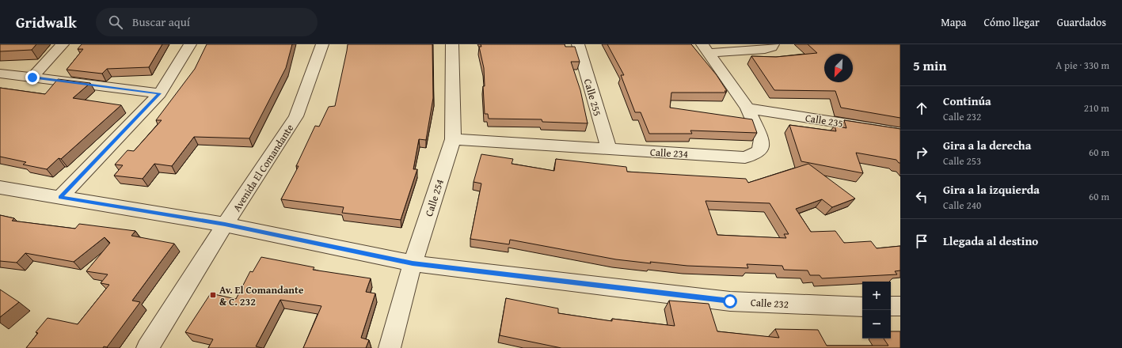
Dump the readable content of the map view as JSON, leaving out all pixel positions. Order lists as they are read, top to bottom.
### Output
{
  "streets": {
    "street": [
      "Calle 255",
      "Calle 235",
      "Calle 234",
      "Avenida El Comandante",
      "Calle 254",
      "Calle 232"
    ]
  },
  "crossings": [
    ["Calle 255", "Calle 234"],
    ["Calle 235", "Calle 234"],
    ["Calle 234", "Calle 254"],
    ["Avenida El Comandante", "Calle 232"],
    ["Calle 254", "Calle 232"]
  ],
  "places": {
    "transit": ["Av. El Comandante & C. 232"]
  },
  "north": "bottom left",
  "page": {
    "header": "Gridwalk",
    "search": "Buscar aquí",
    "nav": ["Mapa", "Cómo llegar", "Guardados"],
    "heading": ["5 min", "A pie · 330 m"],
    "list": [
      ["Continúa", "Calle 232", "210 m"],
      ["Gira a la derecha", "Calle 253", "60 m"],
      ["Gira a la izquierda", "Calle 240", "60 m"],
      "Llegada al destino"
    ],
    "map_buttons": ["+", "−"]
  }
}
